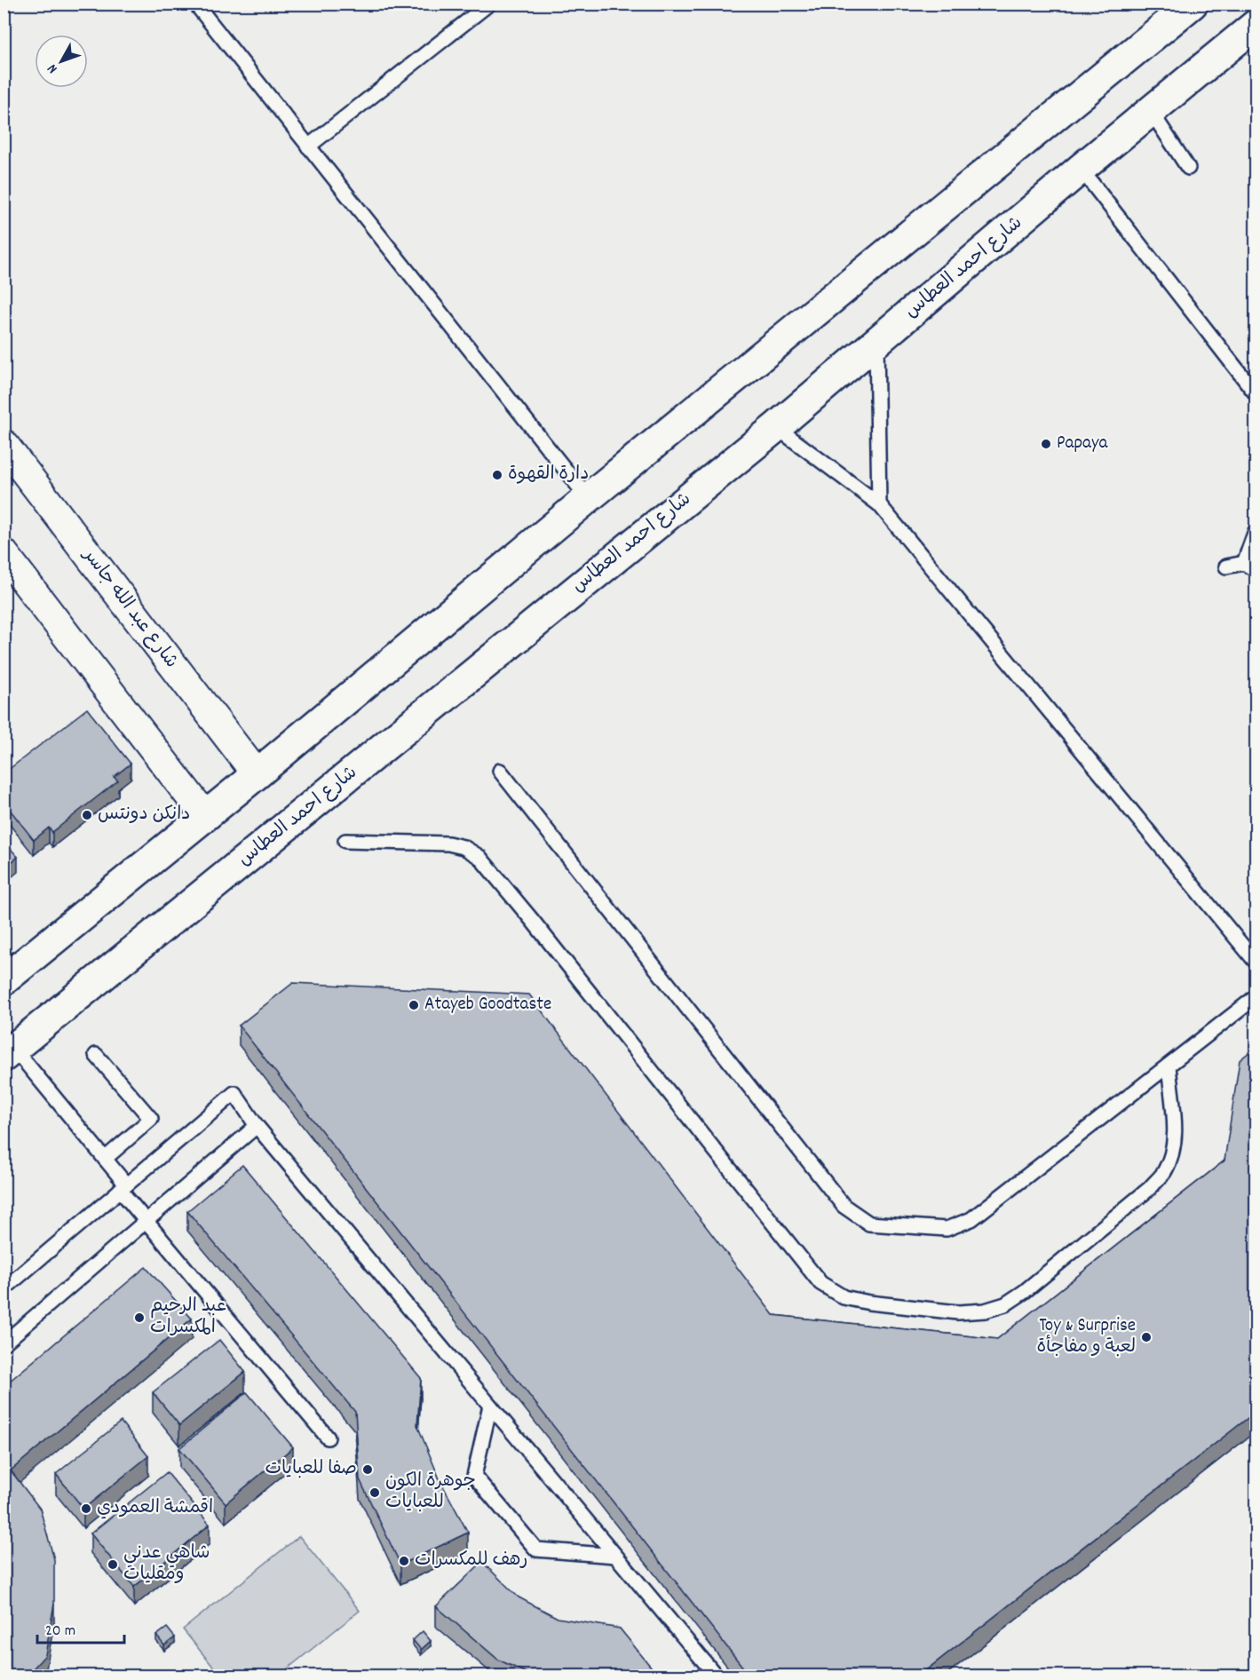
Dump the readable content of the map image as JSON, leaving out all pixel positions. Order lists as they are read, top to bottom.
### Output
{
  "streets": {
    "street": ["شارع احمد العطاس", "شارع عبد الله جاسر"]
  },
  "places": [
    "Papaya",
    "دارة القهوة",
    "دانكن دونتس",
    "Atayeb Goodtaste",
    "عبد الرحيم المكسرات",
    "Toy & Surprise لعبة و مفاجأة",
    "صفا للعبايات",
    "جوهرة الكون للعبايات",
    "اقمشة العمودي",
    "رهف للمكسرات",
    "شاهي عدني ومقليات"
  ],
  "scale_bar": "20 m",
  "north": "bottom left"
}
